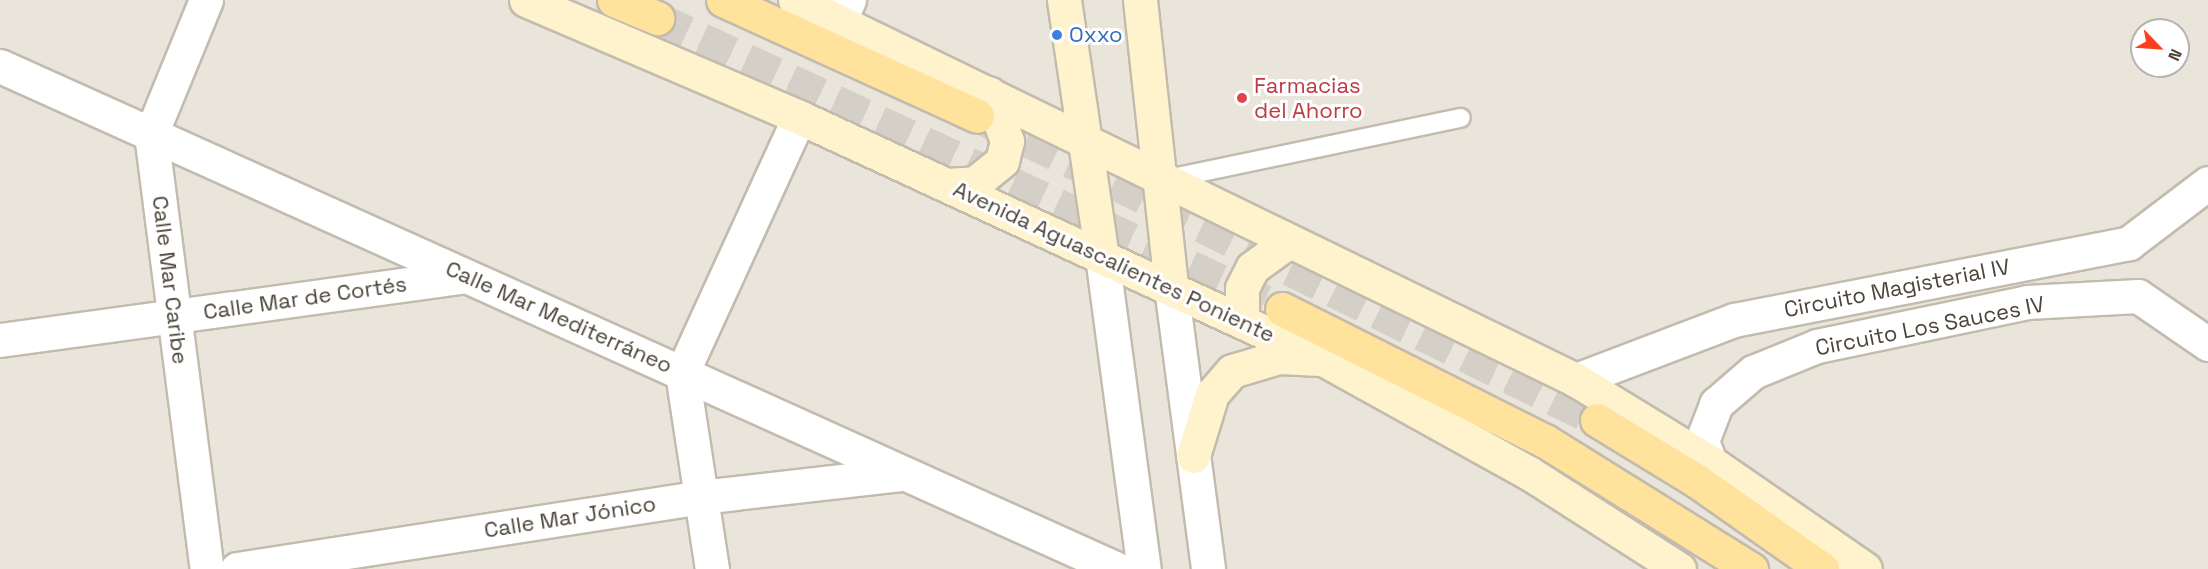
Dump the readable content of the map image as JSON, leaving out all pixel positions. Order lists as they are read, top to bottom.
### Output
{
  "streets": {
    "main road": ["Avenida Aguascalientes Poniente"],
    "street": [
      "Calle Mar Caribe",
      "Circuito Magisterial IV",
      "Calle Mar de Cortés",
      "Calle Mar Mediterráneo",
      "Circuito Los Sauces IV",
      "Calle Mar Jónico"
    ]
  },
  "crossings": [
    ["Calle Mar Caribe", "Calle Mar de Cortés"],
    ["Calle Mar Caribe", "Calle Mar Mediterráneo"],
    ["Calle Mar de Cortés", "Calle Mar Mediterráneo"],
    ["Calle Mar Mediterráneo", "Calle Mar Jónico"]
  ],
  "places": ["Oxxo", "Farmacias del Ahorro"],
  "north": "bottom right"
}
